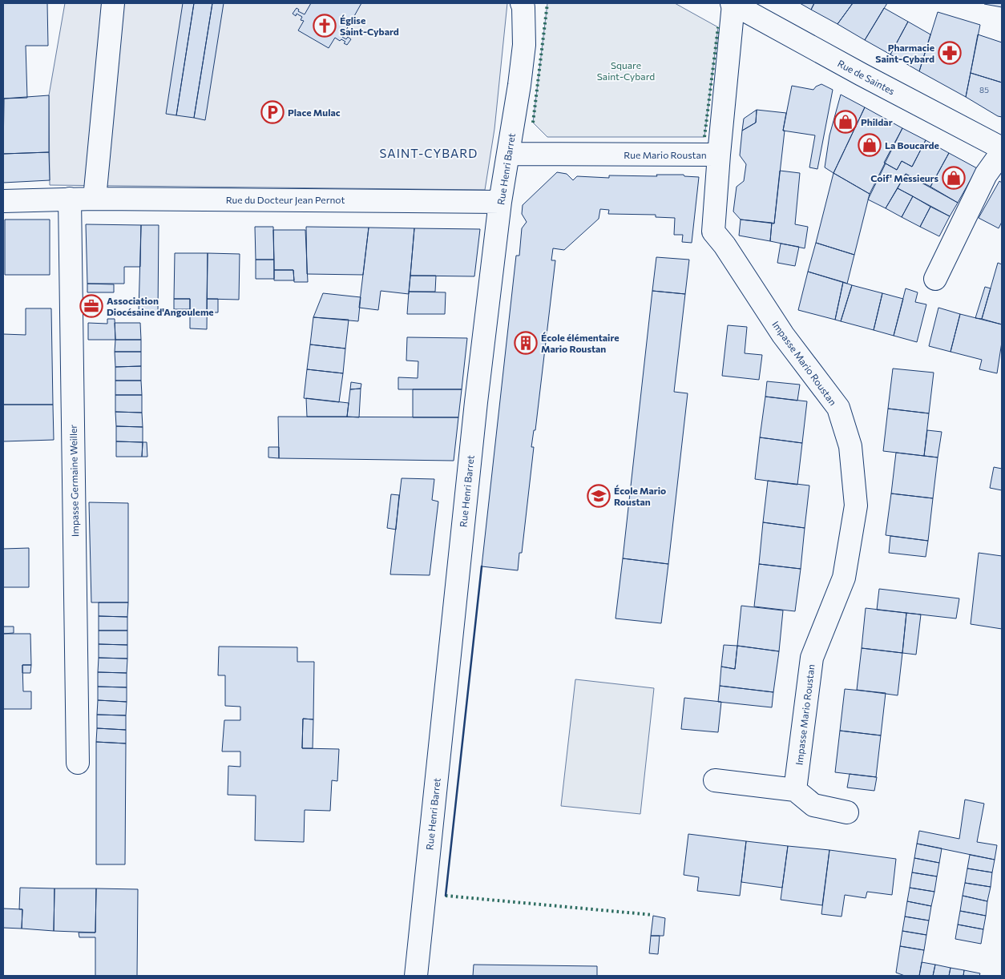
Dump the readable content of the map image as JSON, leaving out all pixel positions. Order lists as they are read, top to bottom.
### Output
{
  "streets": {
    "street": [
      "Rue de Saintes",
      "Rue Mario Roustan",
      "Rue Henri Barret",
      "Rue du Docteur Jean Pernot",
      "Impasse Mario Roustan",
      "Impasse Germaine Weiller"
    ]
  },
  "crossings": [
    ["Rue de Saintes", "Rue Mario Roustan"],
    ["Rue Mario Roustan", "Rue Henri Barret"],
    ["Rue Mario Roustan", "Impasse Mario Roustan"],
    ["Rue Henri Barret", "Rue du Docteur Jean Pernot"],
    ["Rue du Docteur Jean Pernot", "Impasse Germaine Weiller"]
  ],
  "districts": ["SAINT-CYBARD"],
  "parks": ["Square Saint-Cybard"],
  "places": {
    "church": ["Église Saint-Cybard"],
    "pharmacy": ["Pharmacie Saint-Cybard"],
    "parking": ["Place Mulac"],
    "shop": ["Phildar", "La Boucarde", "Coif' Messieurs"],
    "office": ["Association Diocésaine d'Angouleme"],
    "building": ["École élémentaire Mario Roustan"],
    "school or university": ["École Mario Roustan"]
  },
  "house_numbers": ["85"]
}
